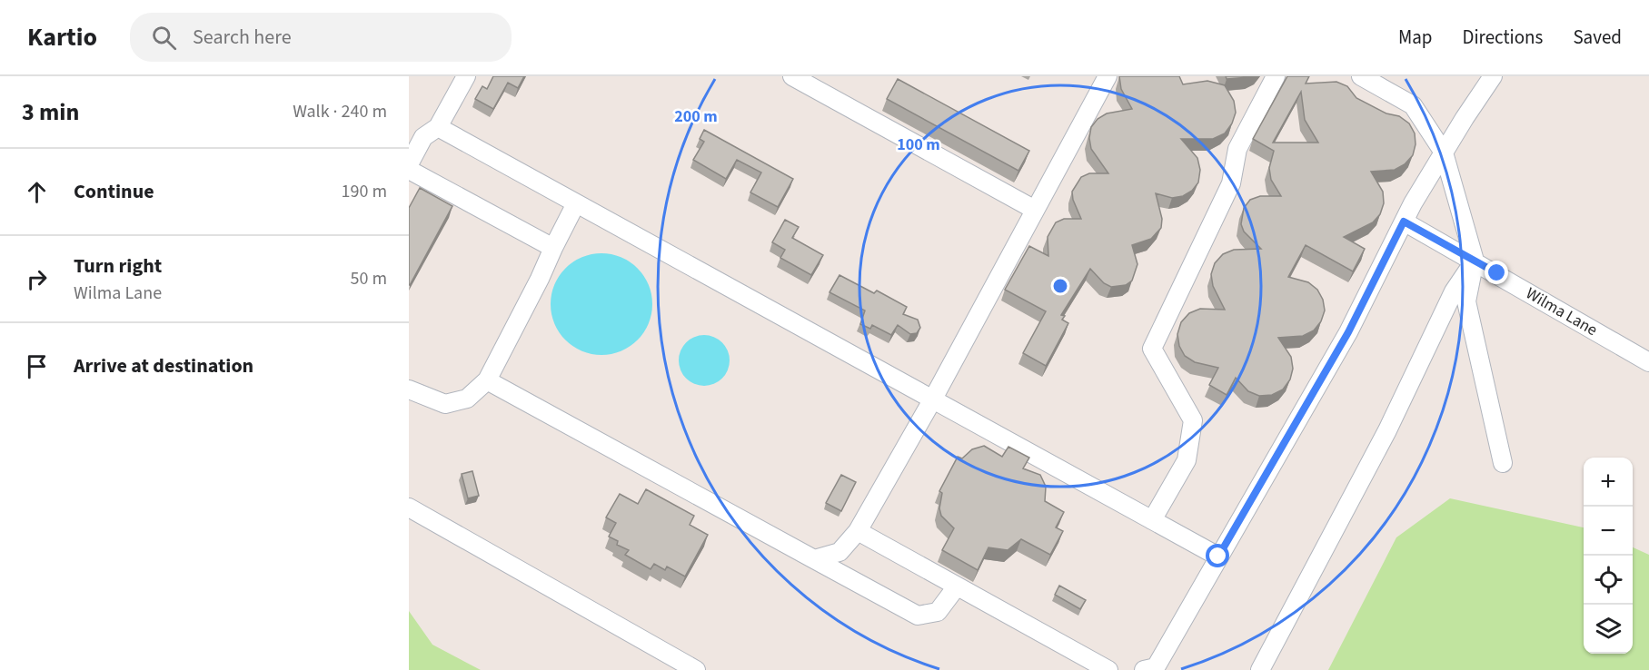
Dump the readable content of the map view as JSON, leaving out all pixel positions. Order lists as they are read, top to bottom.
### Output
{
  "streets": {
    "lane": ["Wilma Lane"]
  },
  "page": {
    "header": "Kartio",
    "search": "Search here",
    "nav": ["Map", "Directions", "Saved"],
    "heading": ["3 min", "Walk · 240 m"],
    "list": [
      ["Continue", "190 m"],
      ["Turn right", "Wilma Lane", "50 m"],
      "Arrive at destination"
    ],
    "map_buttons": ["+", "−"]
  },
  "rings": ["200 m", "100 m"]
}
